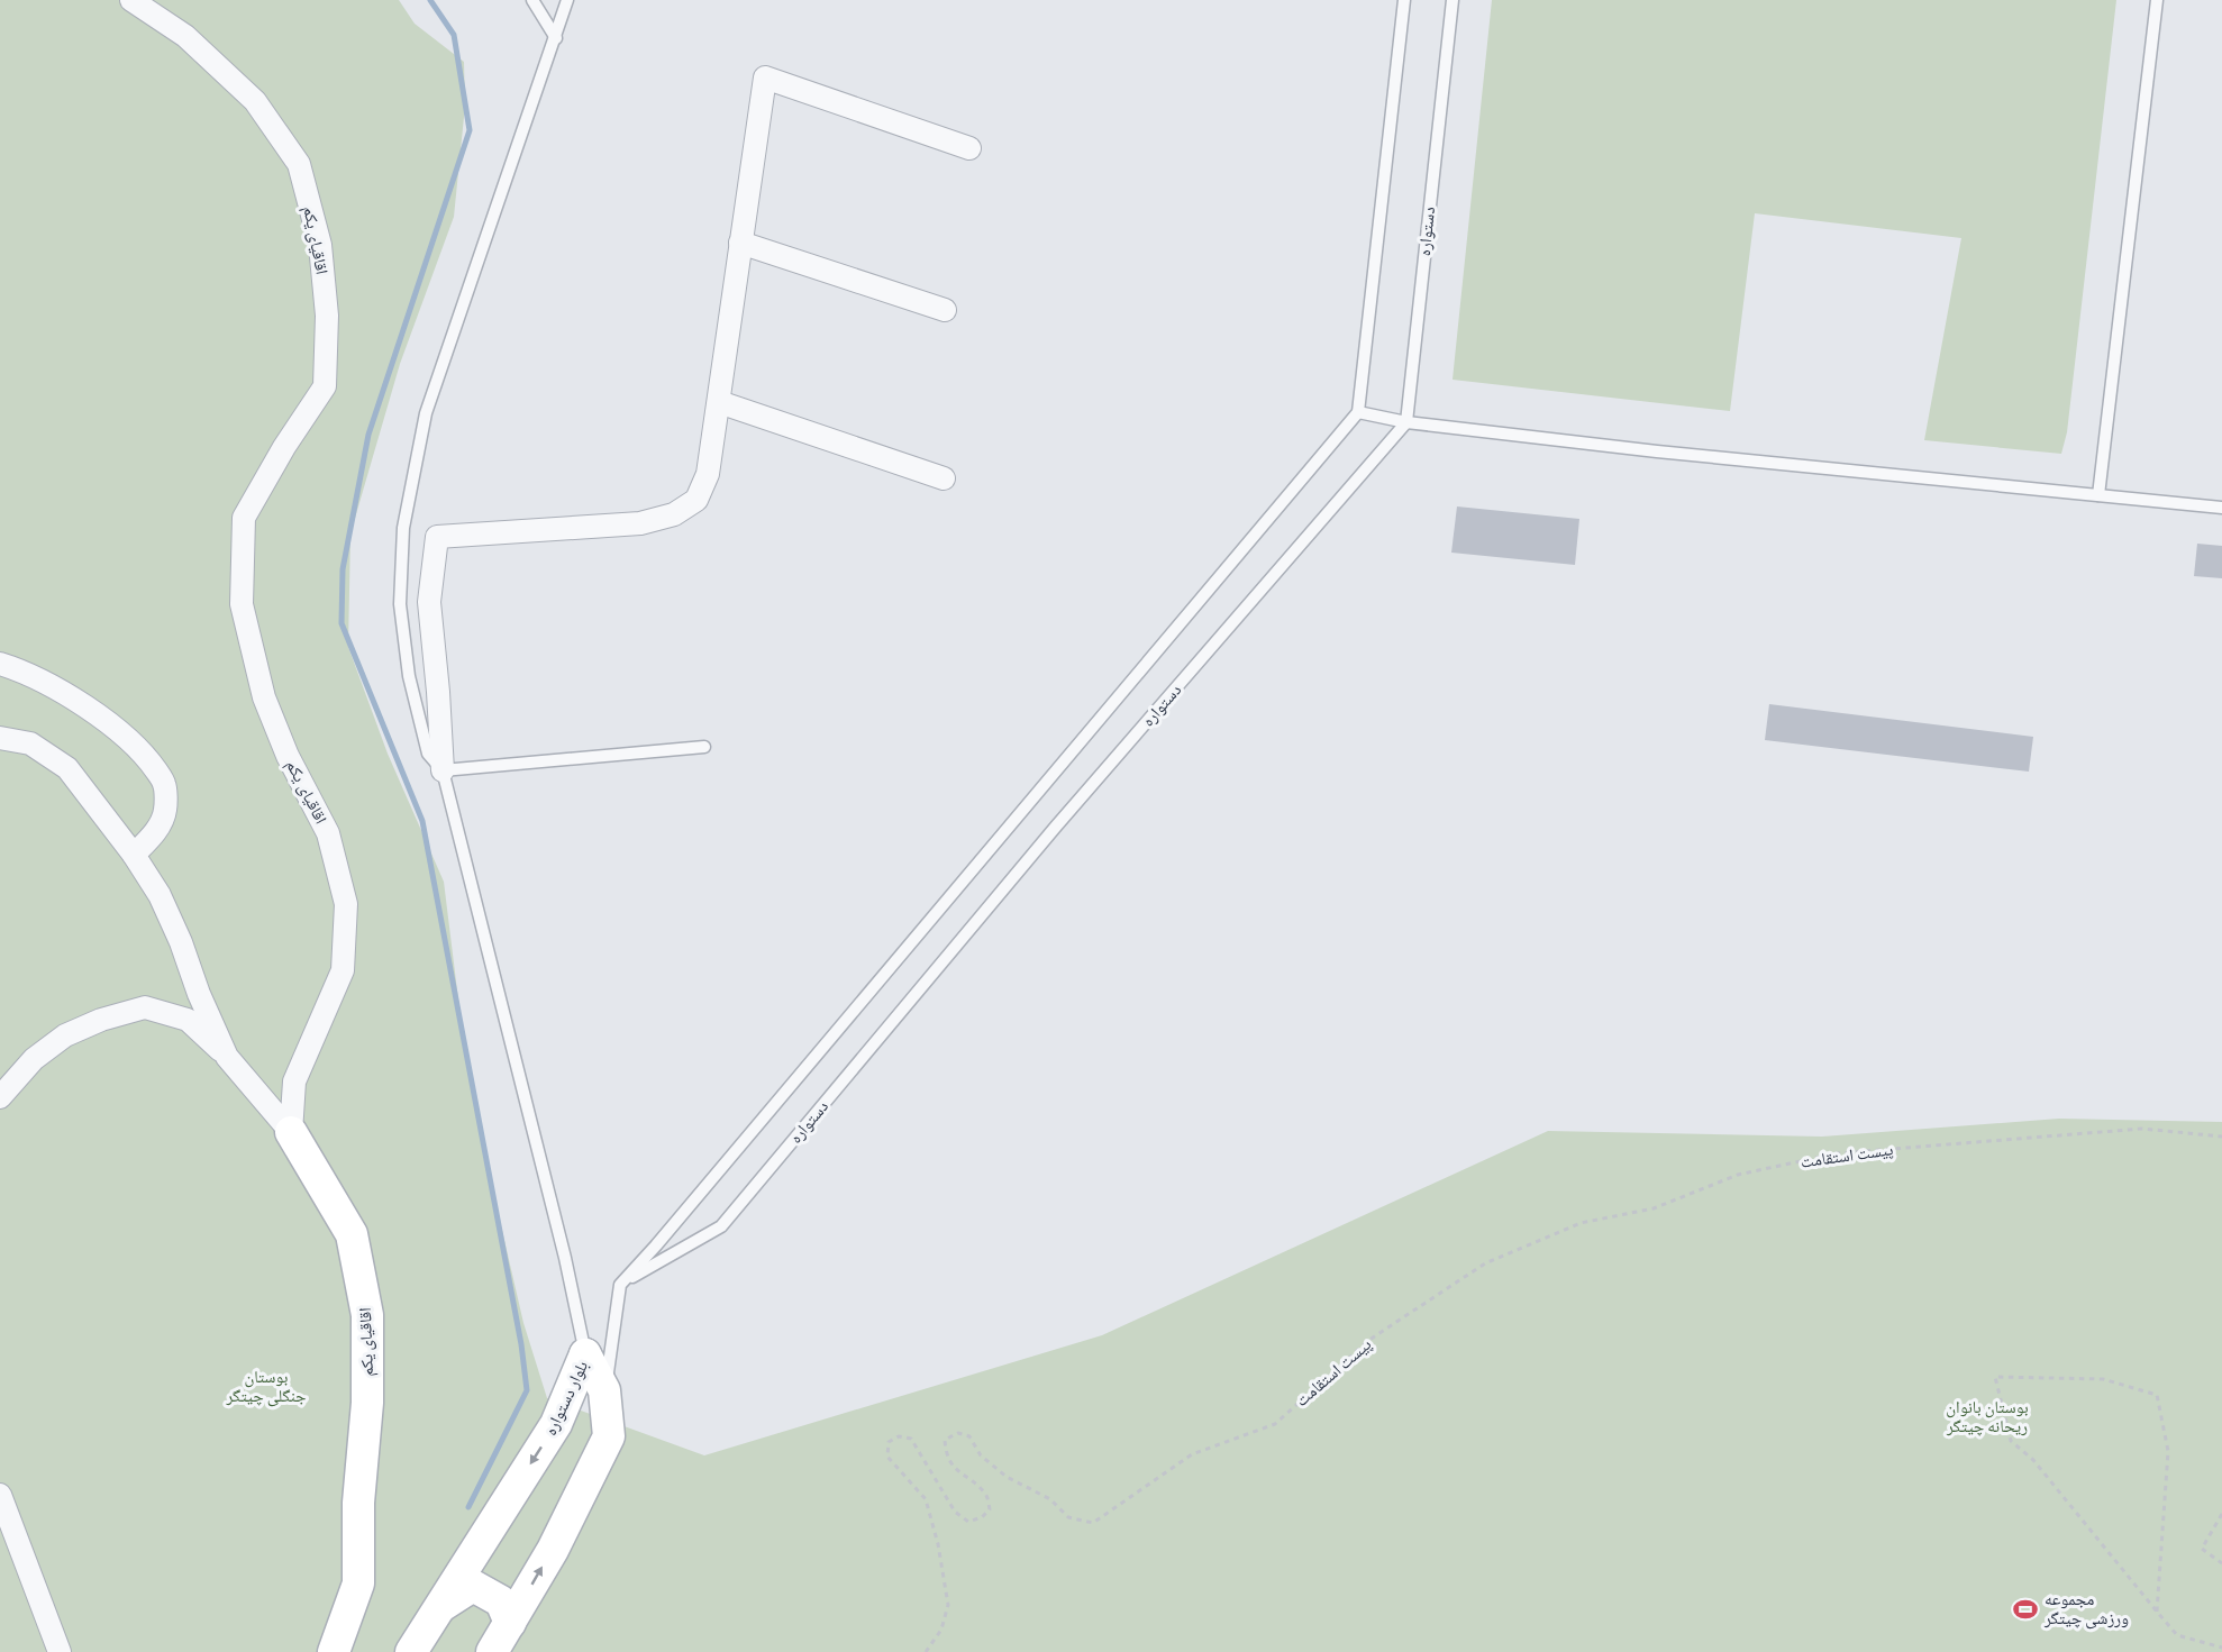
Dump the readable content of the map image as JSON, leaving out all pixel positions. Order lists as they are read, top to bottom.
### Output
{
  "streets": {
    "main road": ["اقاقیای یکم", "بلوار دستواره"],
    "lane": ["دستواره"],
    "path": ["پیست استقامت"]
  },
  "parks": ["بوستان جنگلی چیتگر", "بوستان بانوان ریحانه چیتگر"],
  "places": {
    "sports": ["مجموعه ورزشی چیتگر"]
  }
}
